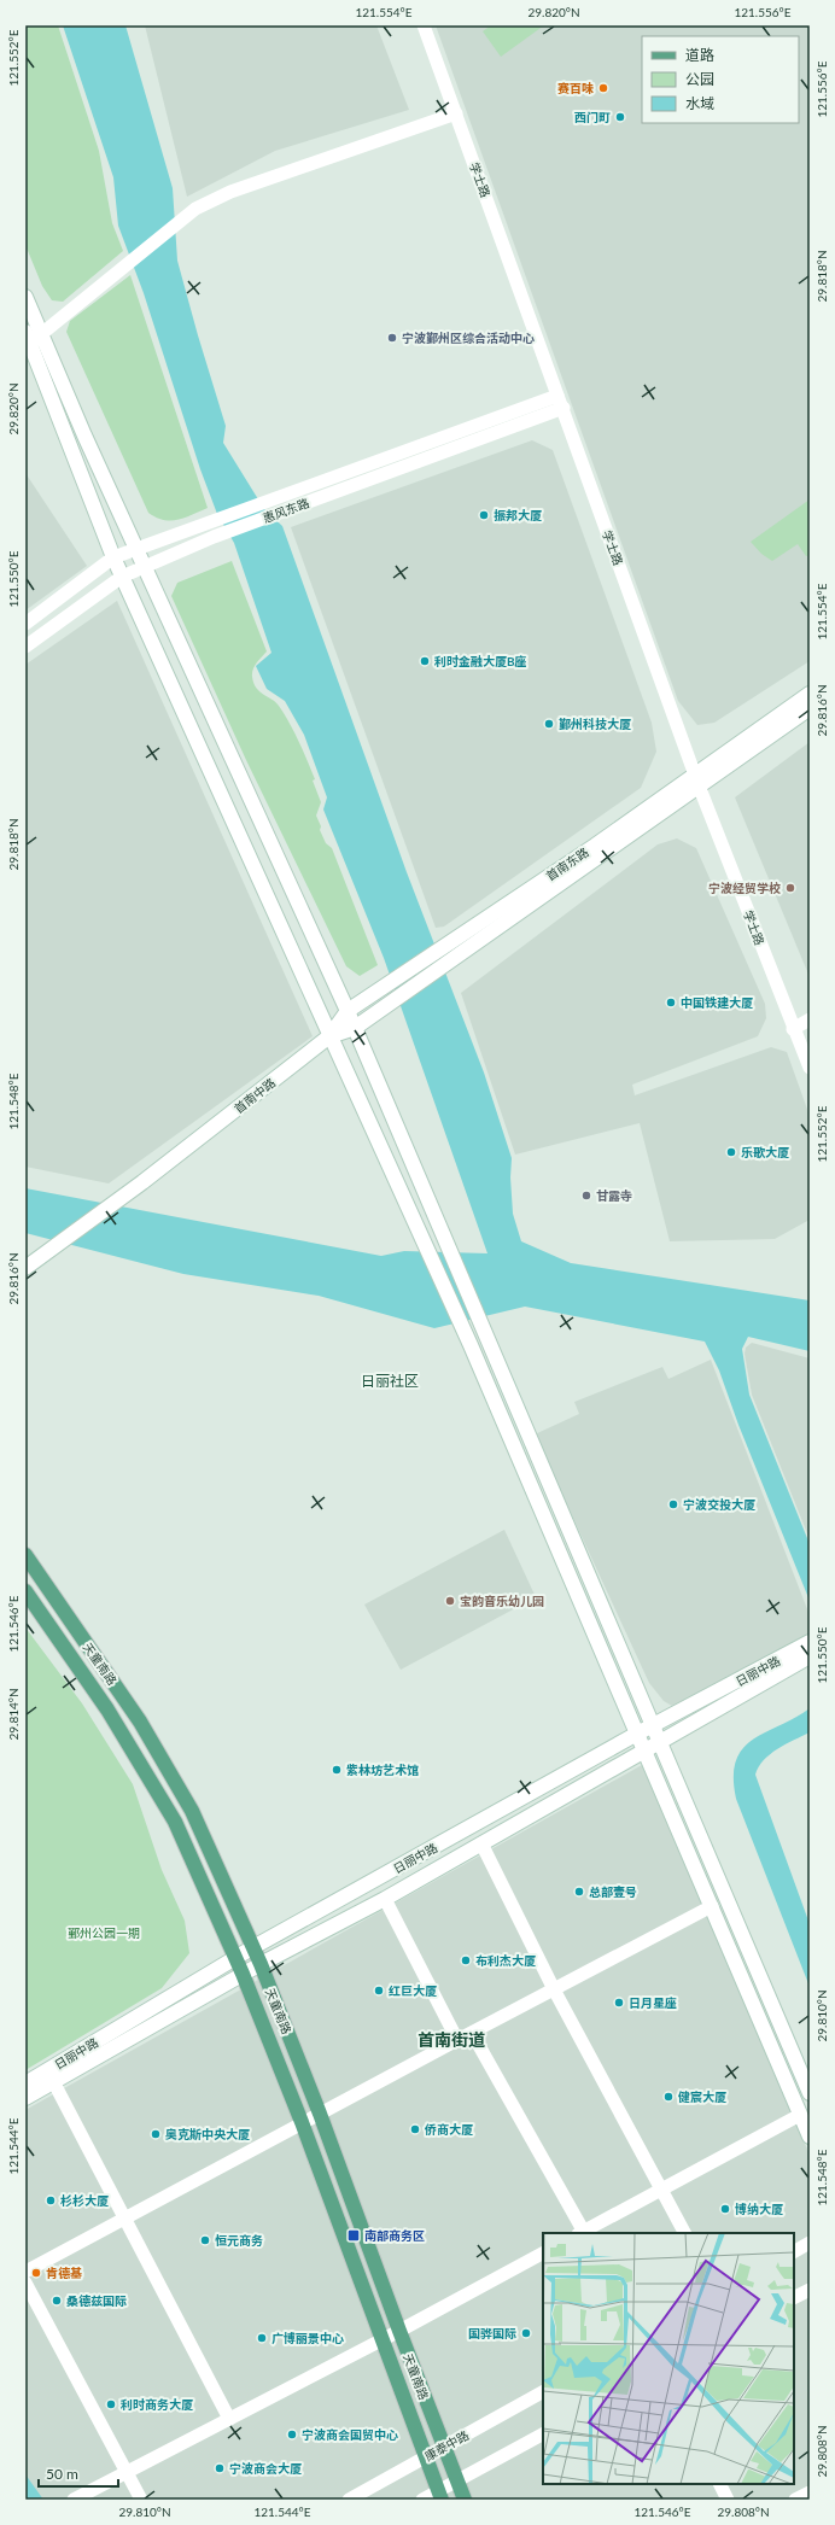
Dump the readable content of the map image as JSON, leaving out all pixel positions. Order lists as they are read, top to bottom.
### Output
{
  "streets": {
    "main road": [
      "首南东路",
      "首南中路",
      "天童南路",
      "日丽中路"
    ],
    "street": ["学士路", "惠风东路", "康泰中路"]
  },
  "crossings": [
    ["学士路", "惠风东路"],
    ["学士路", "首南东路"],
    ["首南东路", "首南中路"],
    ["天童南路", "日丽中路"],
    ["天童南路", "康泰中路"]
  ],
  "districts": ["日丽社区", "首南街道"],
  "parks": ["鄞州公园一期"],
  "places": {
    "other": [
      "赛百味",
      "西门町",
      "宁波鄞州区综合活动中心",
      "振邦大厦",
      "利时金融大厦B座",
      "鄞州科技大厦",
      "宁波经贸学校",
      "中国铁建大厦",
      "乐歌大厦",
      "甘露寺",
      "宁波交投大厦",
      "宝韵音乐幼儿园",
      "紫林坊艺术馆",
      "总部壹号",
      "布利杰大厦",
      "红巨大厦",
      "日月星座",
      "健宸大厦",
      "侨商大厦",
      "奥克斯中央大厦",
      "杉杉大厦",
      "博纳大厦",
      "恒元商务",
      "肯德基",
      "桑德兹国际",
      "国骅国际",
      "广博丽景中心",
      "利时商务大厦",
      "宁波商会国贸中心",
      "宁波商会大厦"
    ],
    "transit": ["南部商务区"]
  },
  "legend": ["道路", "公园", "水域"],
  "scale_bar": "50 m",
  "coordinates": [
    "121.554°E",
    "29.820°N",
    "121.556°E",
    "121.552°E",
    "29.818°N",
    "121.550°E",
    "29.816°N",
    "121.548°E",
    "121.546°E",
    "29.814°N",
    "29.810°N",
    "121.544°E",
    "29.808°N"
  ]
}
